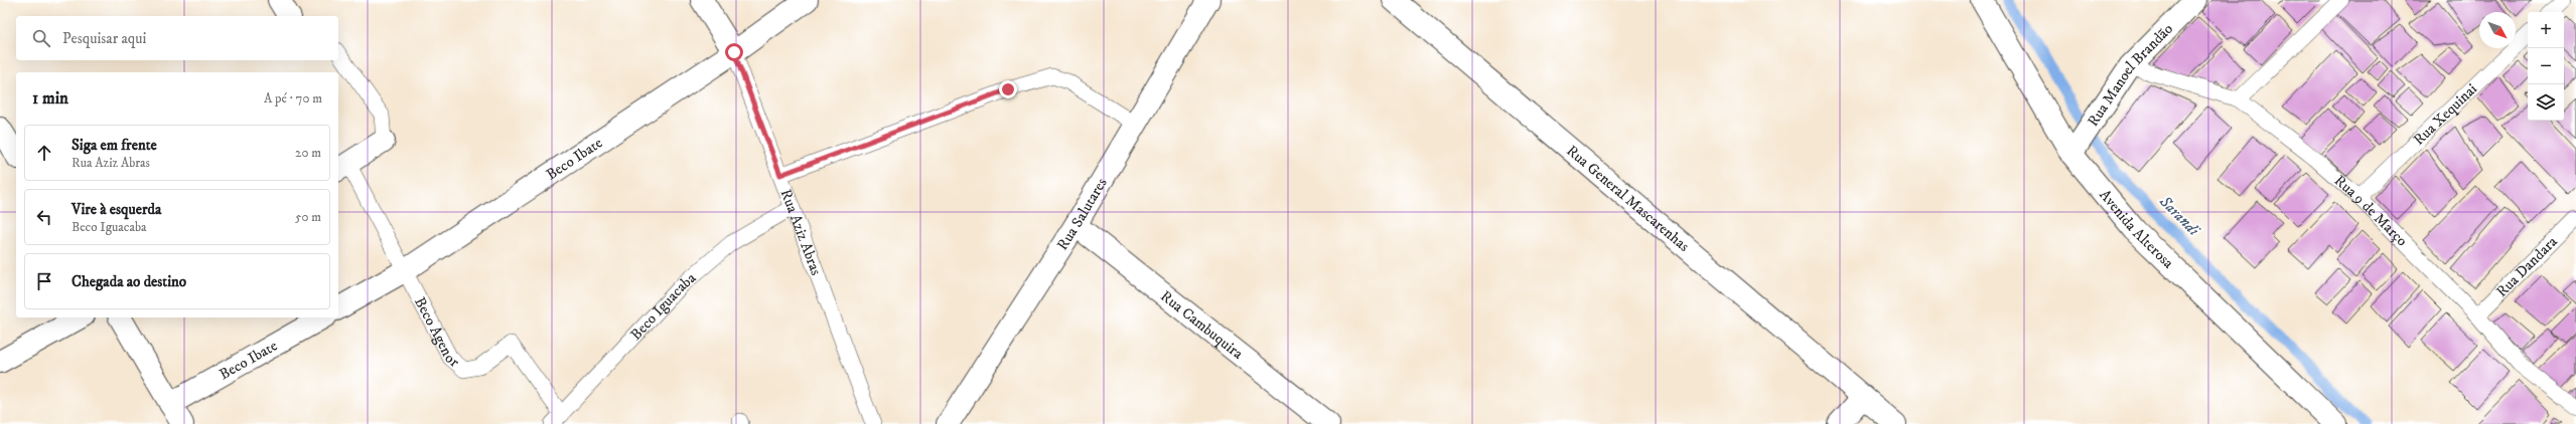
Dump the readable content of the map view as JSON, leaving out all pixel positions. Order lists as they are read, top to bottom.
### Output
{
  "streets": {
    "street": [
      "Rua Manoel Brandão",
      "Beco Ibate",
      "Rua General Mascarenhas",
      "Rua Salutares",
      "Avenida Alterosa",
      "Rua Aziz Abras",
      "Rua Cambuquira"
    ],
    "lane": [
      "Rua Xequinai",
      "Rua 9 de Março",
      "Rua Dandara",
      "Beco Iguacaba",
      "Beco Agenor"
    ]
  },
  "crossings": [
    ["Rua Manoel Brandão", "Rua 9 de Março"],
    ["Rua Manoel Brandão", "Avenida Alterosa"],
    ["Rua Xequinai", "Rua 9 de Março"],
    ["Beco Ibate", "Rua Aziz Abras"],
    ["Beco Ibate", "Beco Agenor"],
    ["Rua 9 de Março", "Rua Dandara"],
    ["Rua Salutares", "Rua Cambuquira"],
    ["Rua Aziz Abras", "Beco Iguacaba"],
    ["Beco Iguacaba", "Beco Agenor"]
  ],
  "water": ["Sarandi"],
  "north": "bottom right",
  "page": {
    "map_buttons": ["+", "−"],
    "search": "Pesquisar aqui",
    "heading": ["1 min", "A pé · 70 m"],
    "list": [
      ["Siga em frente", "Rua Aziz Abras", "20 m"],
      ["Vire à esquerda", "Beco Iguacaba", "50 m"],
      "Chegada ao destino"
    ]
  }
}
